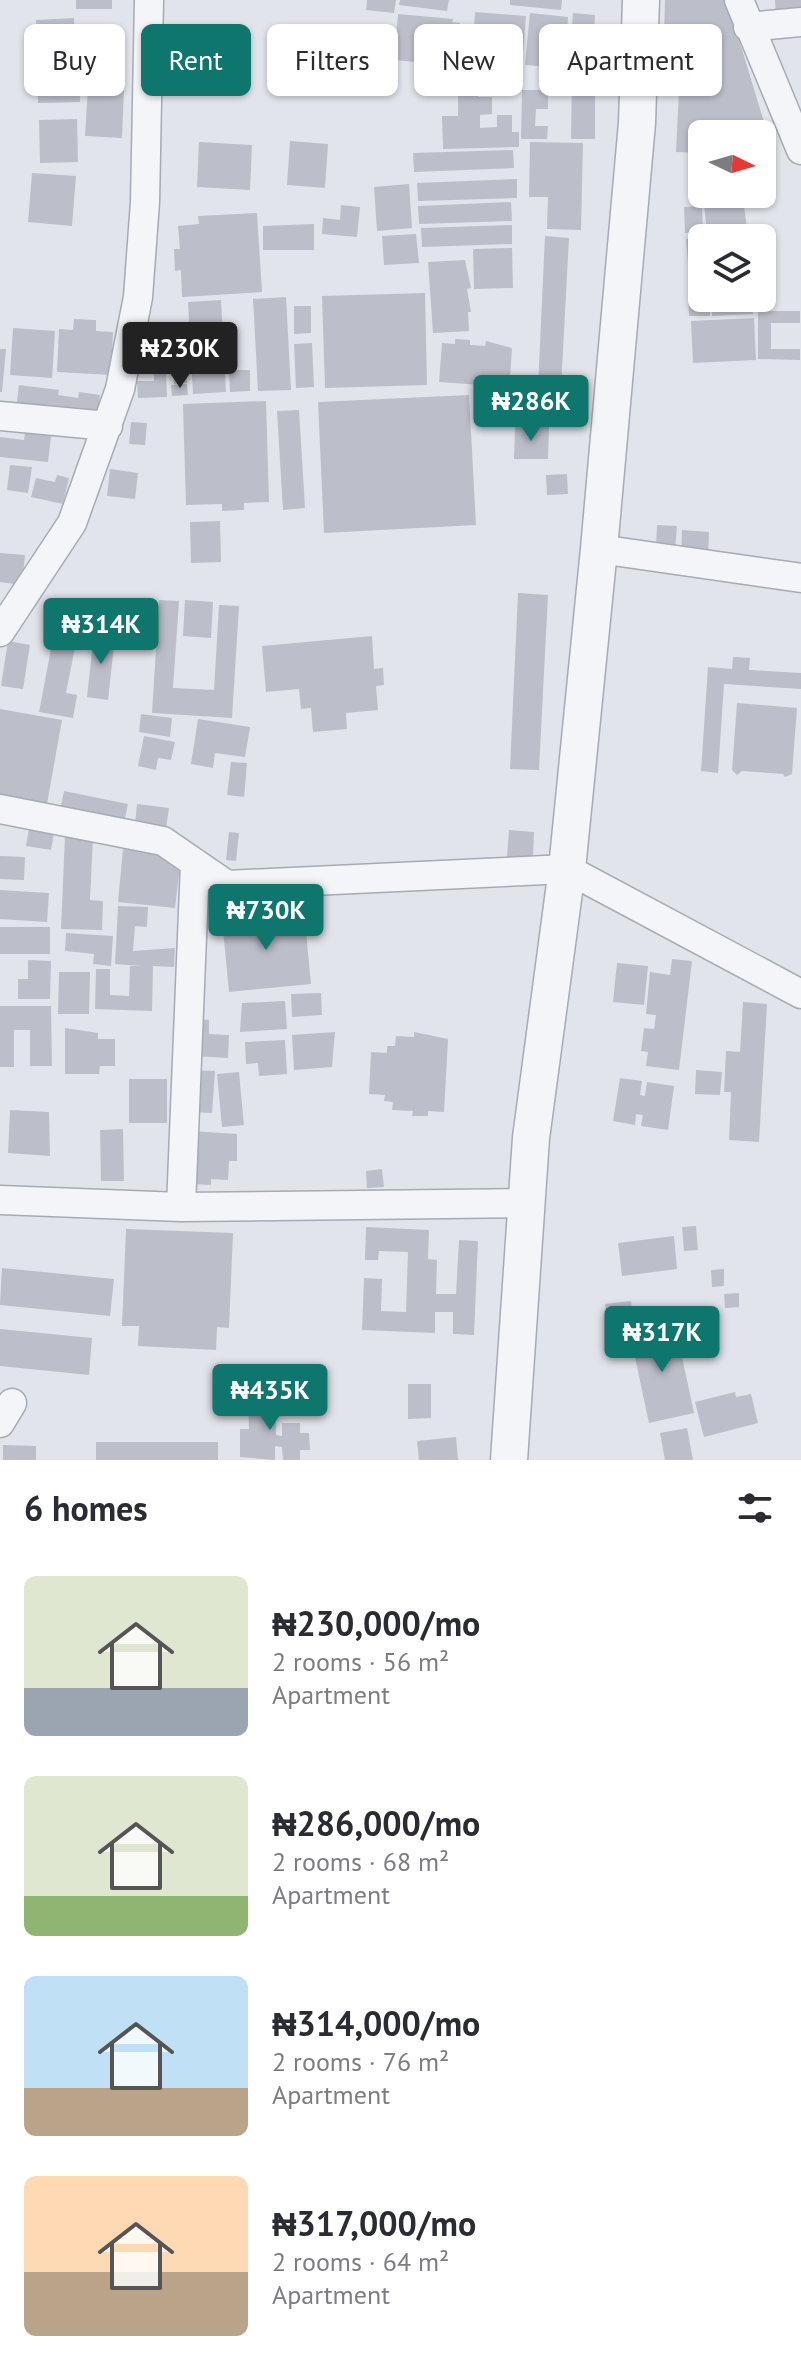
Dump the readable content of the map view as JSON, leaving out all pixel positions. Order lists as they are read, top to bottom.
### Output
{
  "north": "right",
  "page": {
    "chip": [
      "Buy",
      "Rent",
      "Filters",
      "New",
      "Apartment"
    ],
    "price": [
      "₦230K",
      "₦286K",
      "₦314K",
      "₦730K",
      "₦317K",
      "₦435K"
    ],
    "heading": "6 homes",
    "list": [
      {
        "name": "₦230,000/mo",
        "note": "2 rooms · 56 m² · Apartment"
      },
      {
        "name": "₦286,000/mo",
        "note": "2 rooms · 68 m² · Apartment"
      },
      {
        "name": "₦314,000/mo",
        "note": "2 rooms · 76 m² · Apartment"
      },
      {
        "name": "₦317,000/mo",
        "note": "2 rooms · 64 m² · Apartment"
      }
    ]
  }
}
